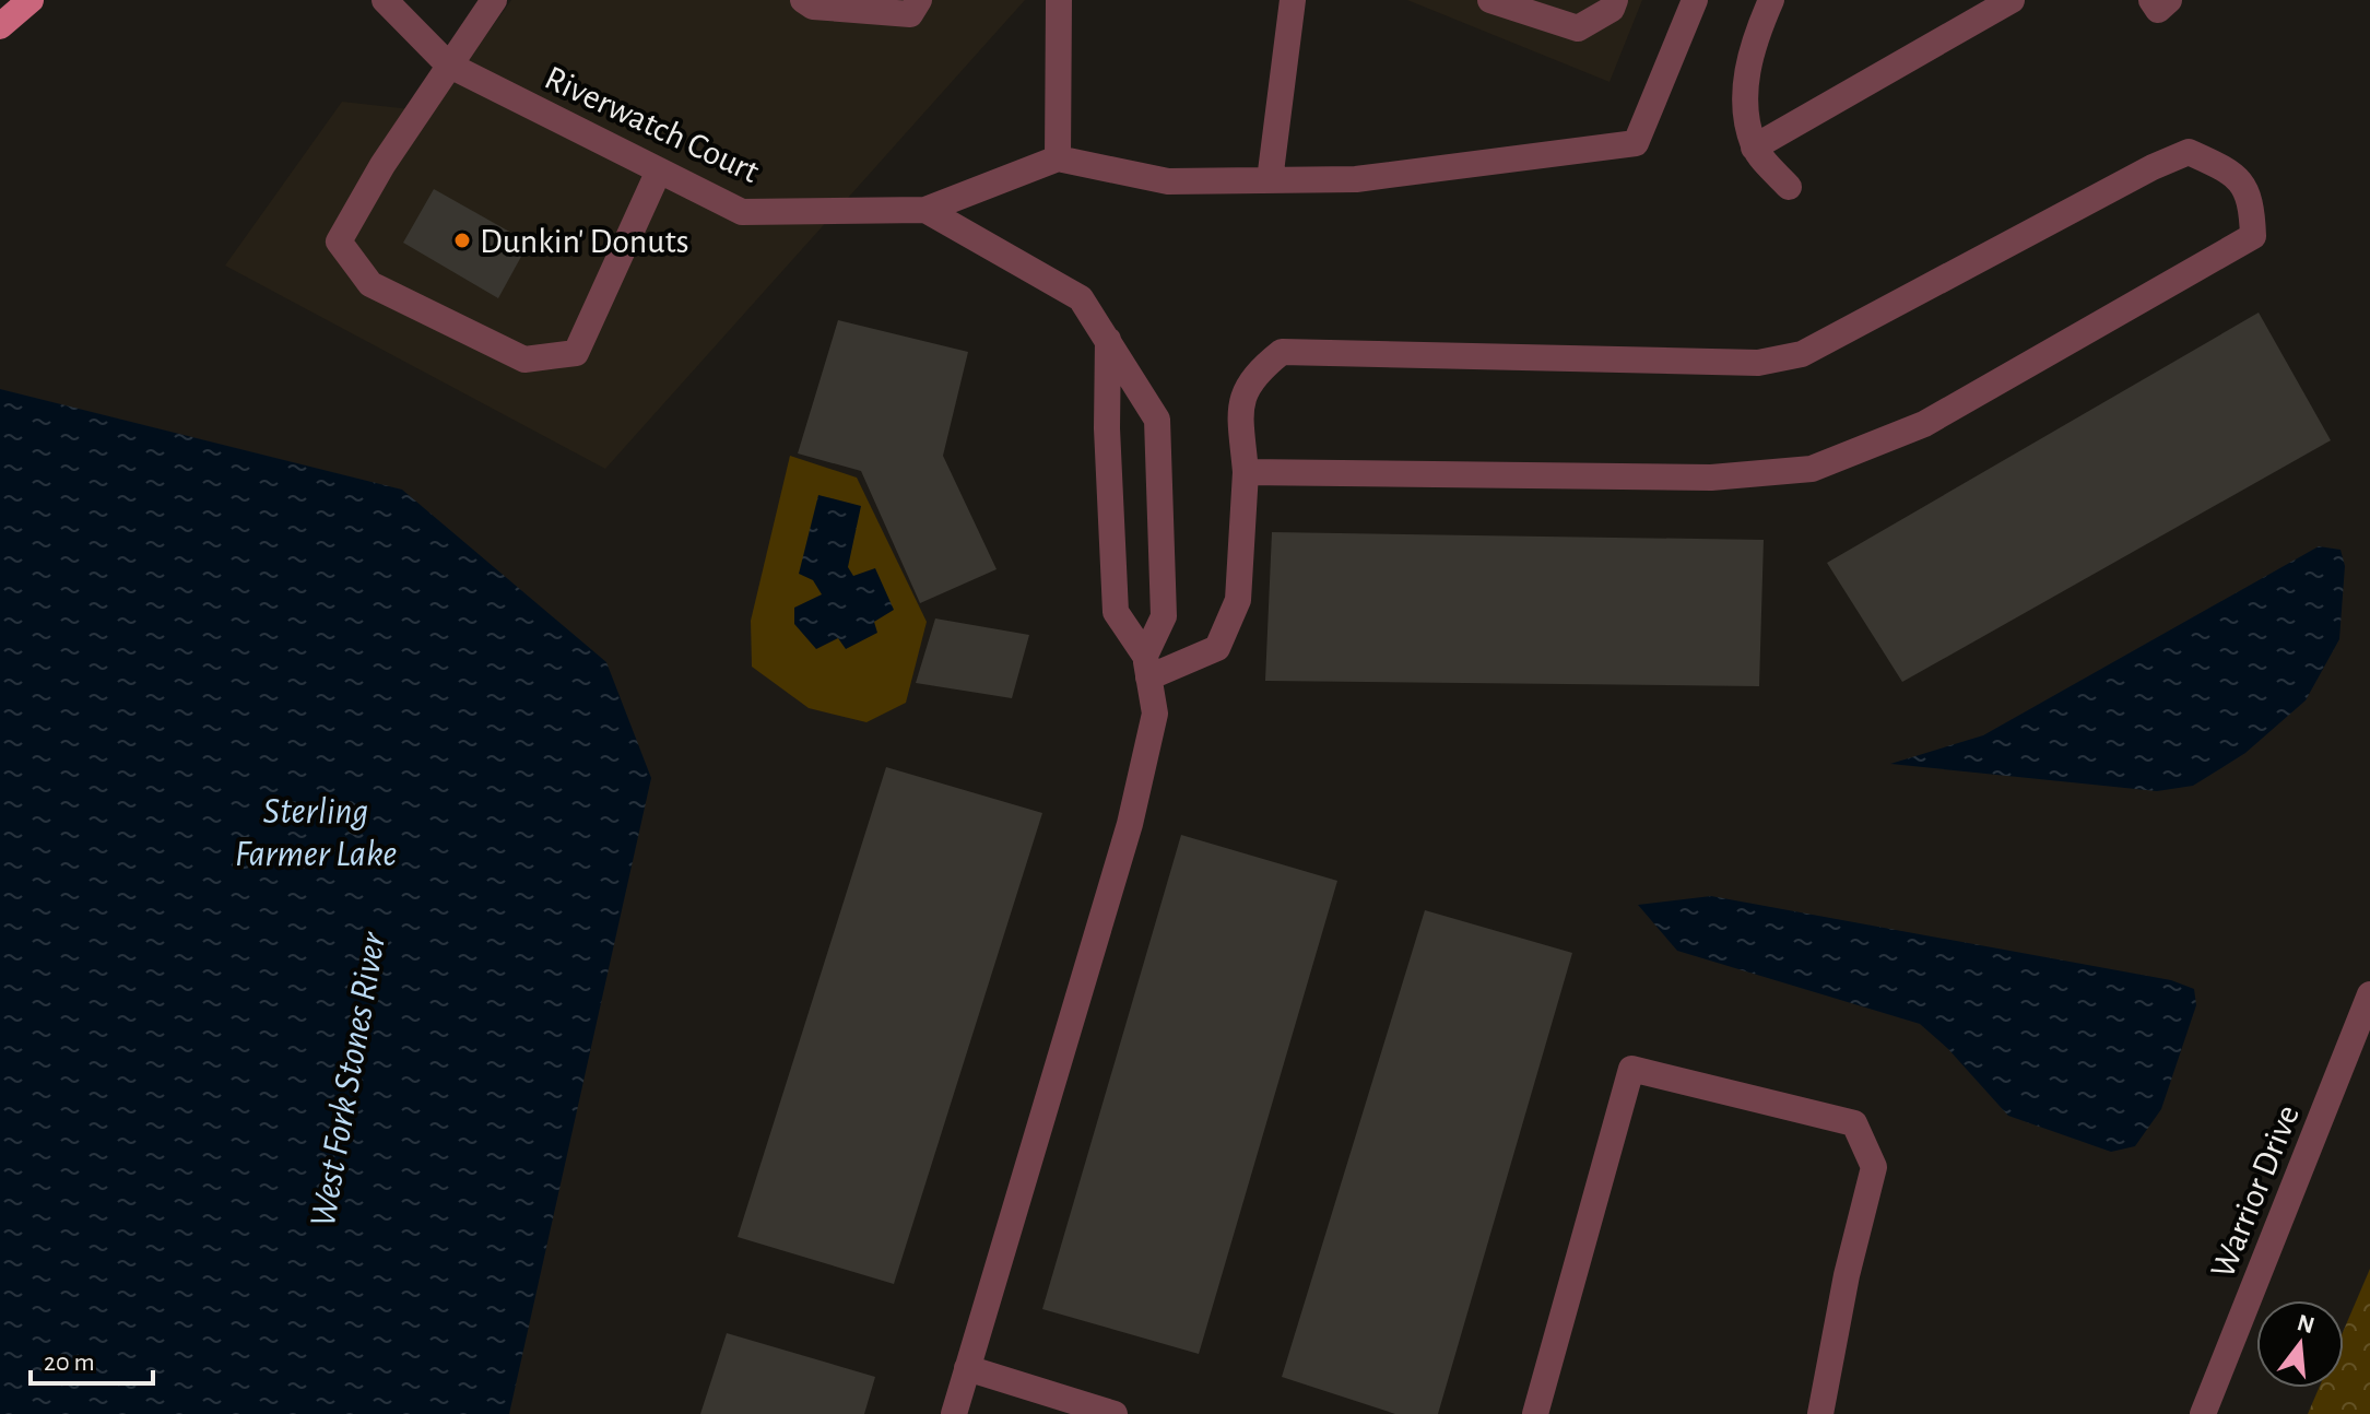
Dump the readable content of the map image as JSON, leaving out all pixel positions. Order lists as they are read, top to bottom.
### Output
{
  "streets": {
    "street": ["Riverwatch Court", "Warrior Drive"]
  },
  "water": ["Sterling Farmer Lake", "West Fork Stones River"],
  "places": ["Dunkin' Donuts"],
  "scale_bar": "20 m",
  "north": "top"
}
